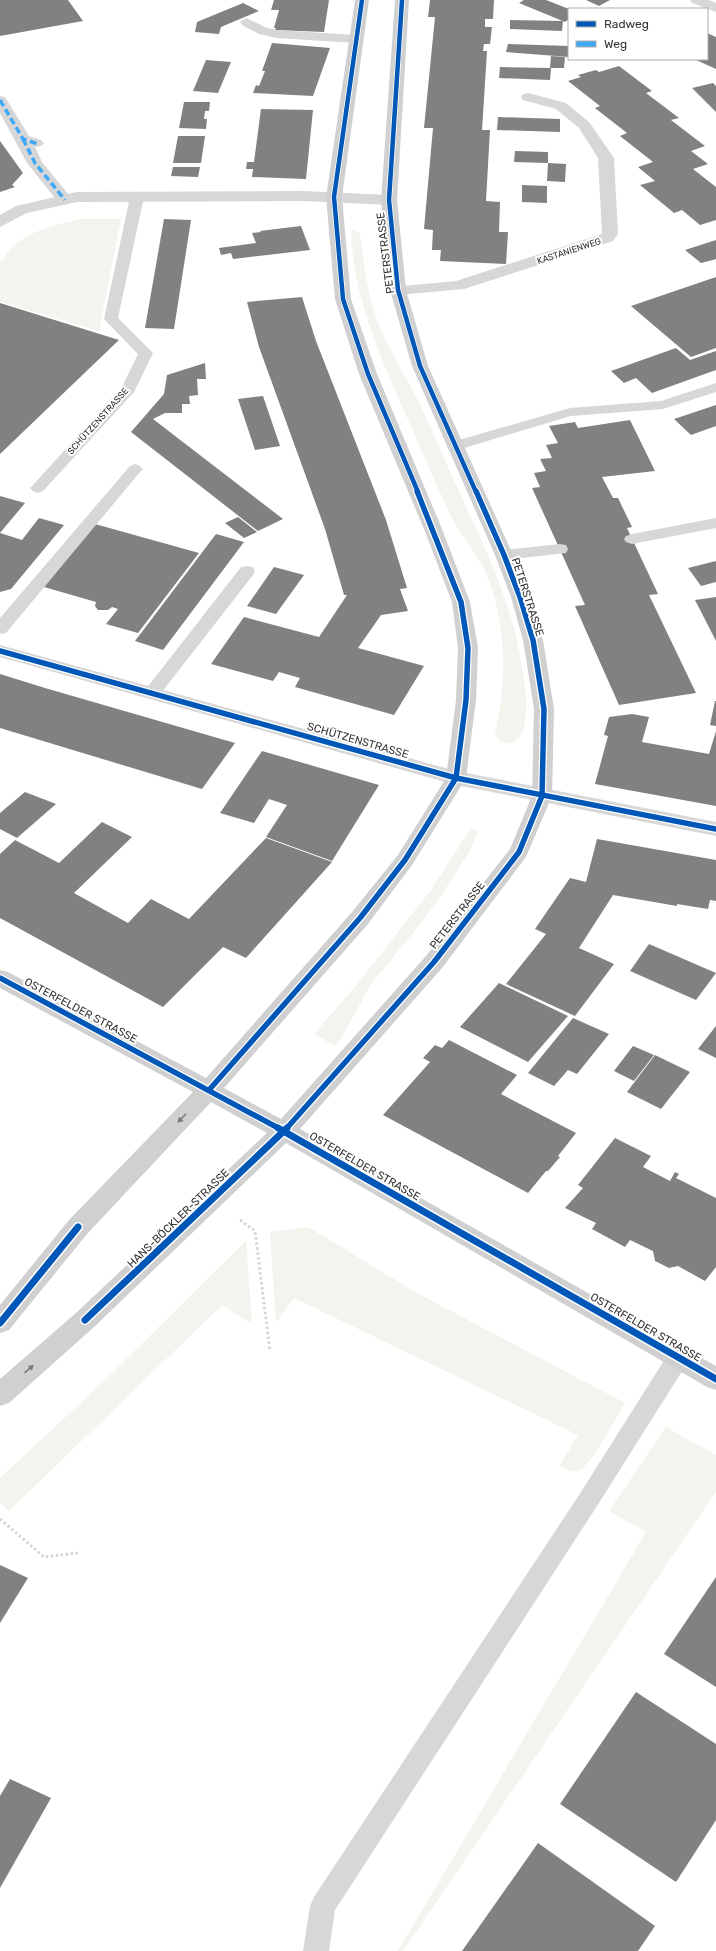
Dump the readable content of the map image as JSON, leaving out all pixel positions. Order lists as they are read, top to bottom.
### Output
{
  "streets": {
    "main road": ["PETERSTRASSE", "OSTERFELDER STRASSE", "HANS-BÖCKLER-STRASSE"],
    "street": ["KASTANIENWEG", "SCHÜTZENSTRASSE"]
  },
  "crossings": [
    ["KASTANIENWEG", "PETERSTRASSE"],
    ["PETERSTRASSE", "SCHÜTZENSTRASSE"],
    ["PETERSTRASSE", "OSTERFELDER STRASSE"],
    ["PETERSTRASSE", "HANS-BÖCKLER-STRASSE"],
    ["OSTERFELDER STRASSE", "HANS-BÖCKLER-STRASSE"]
  ],
  "legend": ["Radweg", "Weg"]
}
